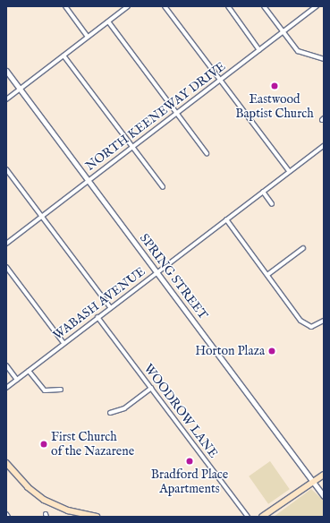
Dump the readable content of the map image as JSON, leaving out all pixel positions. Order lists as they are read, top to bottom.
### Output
{
  "streets": {
    "street": [
      "NORTH KEENEWAY DRIVE",
      "SPRING STREET",
      "WABASH AVENUE",
      "WOODROW LANE"
    ]
  },
  "crossings": [
    ["NORTH KEENEWAY DRIVE", "SPRING STREET"],
    ["SPRING STREET", "WABASH AVENUE"],
    ["WABASH AVENUE", "WOODROW LANE"]
  ],
  "places": [
    "Eastwood Baptist Church",
    "Horton Plaza",
    "First Church of the Nazarene",
    "Bradford Place Apartments"
  ]
}
